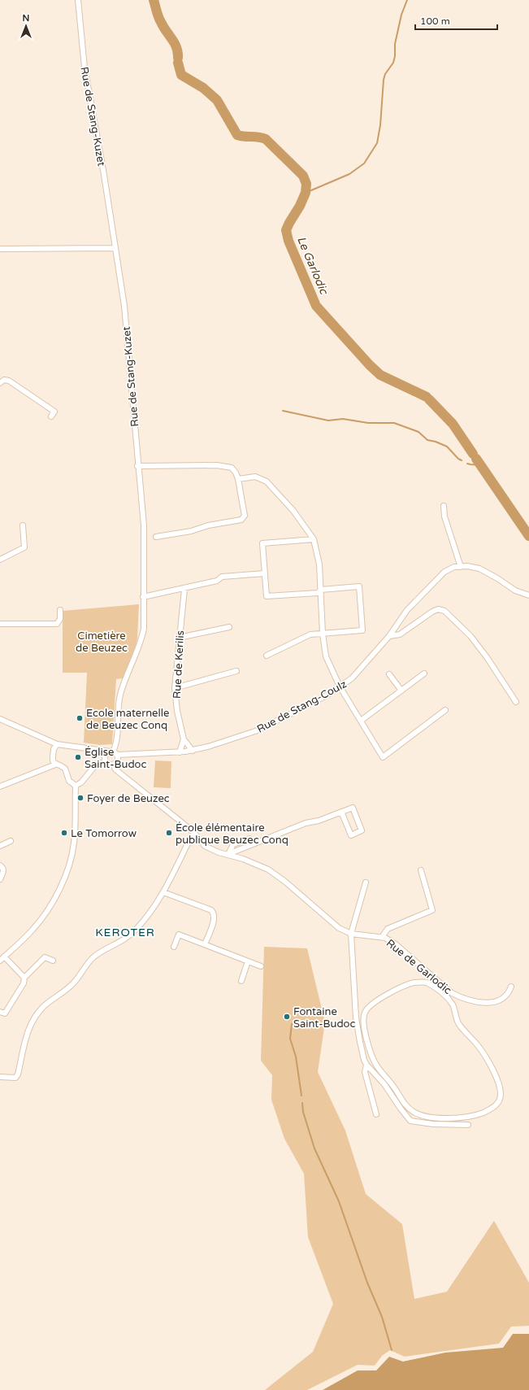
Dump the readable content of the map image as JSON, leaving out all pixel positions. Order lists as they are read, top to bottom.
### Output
{
  "streets": {
    "street": [
      "Rue de Stang-Kuzet",
      "Rue de Kerilis",
      "Rue de Stang-Coulz",
      "Rue de Garlodic"
    ]
  },
  "crossings": [
    ["Rue de Stang-Kuzet", "Rue de Stang-Coulz"],
    ["Rue de Stang-Kuzet", "Rue de Garlodic"],
    ["Rue de Kerilis", "Rue de Stang-Coulz"],
    ["Rue de Stang-Coulz", "Rue de Garlodic"]
  ],
  "districts": ["KEROTER"],
  "water": ["Le Garlodic"],
  "parks": ["Cimetière de Beuzec"],
  "places": [
    "Ecole maternelle de Beuzec Conq",
    "Église Saint-Budoc",
    "Foyer de Beuzec",
    "Le Tomorrow",
    "École élémentaire publique Beuzec Conq",
    "Fontaine Saint-Budoc"
  ],
  "scale_bar": "100 m",
  "north": "top"
}
